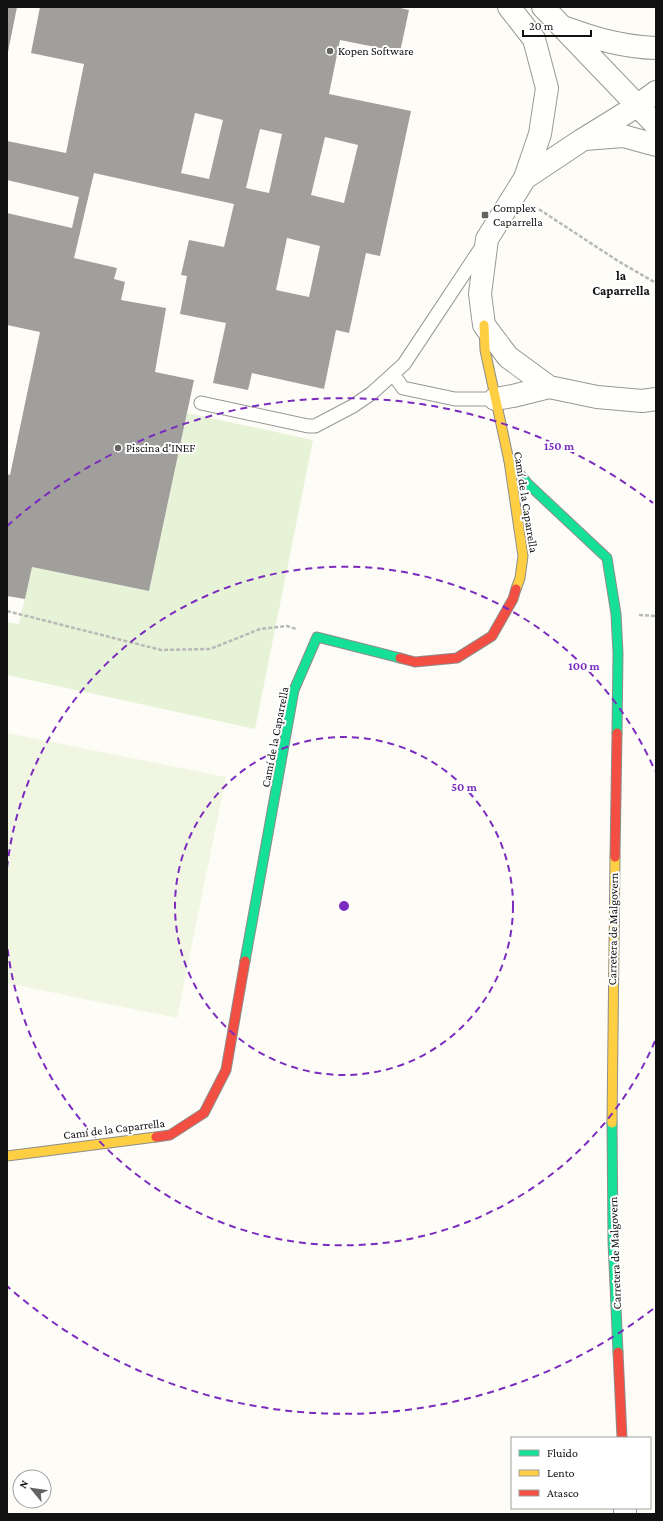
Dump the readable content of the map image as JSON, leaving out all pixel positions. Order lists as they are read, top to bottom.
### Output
{
  "streets": {
    "street": ["Camí de la Caparrella", "Carretera de Malgovern"]
  },
  "crossings": [
    ["Camí de la Caparrella", "Carretera de Malgovern"]
  ],
  "districts": ["la Caparrella"],
  "places": {
    "other": ["Kopen Software", "Piscina d'INEF"],
    "transit": ["Complex Caparrella"]
  },
  "legend": ["Fluido", "Lento", "Atasco"],
  "scale_bar": "20 m",
  "north": "top left",
  "rings": ["150 m", "100 m", "50 m"]
}
